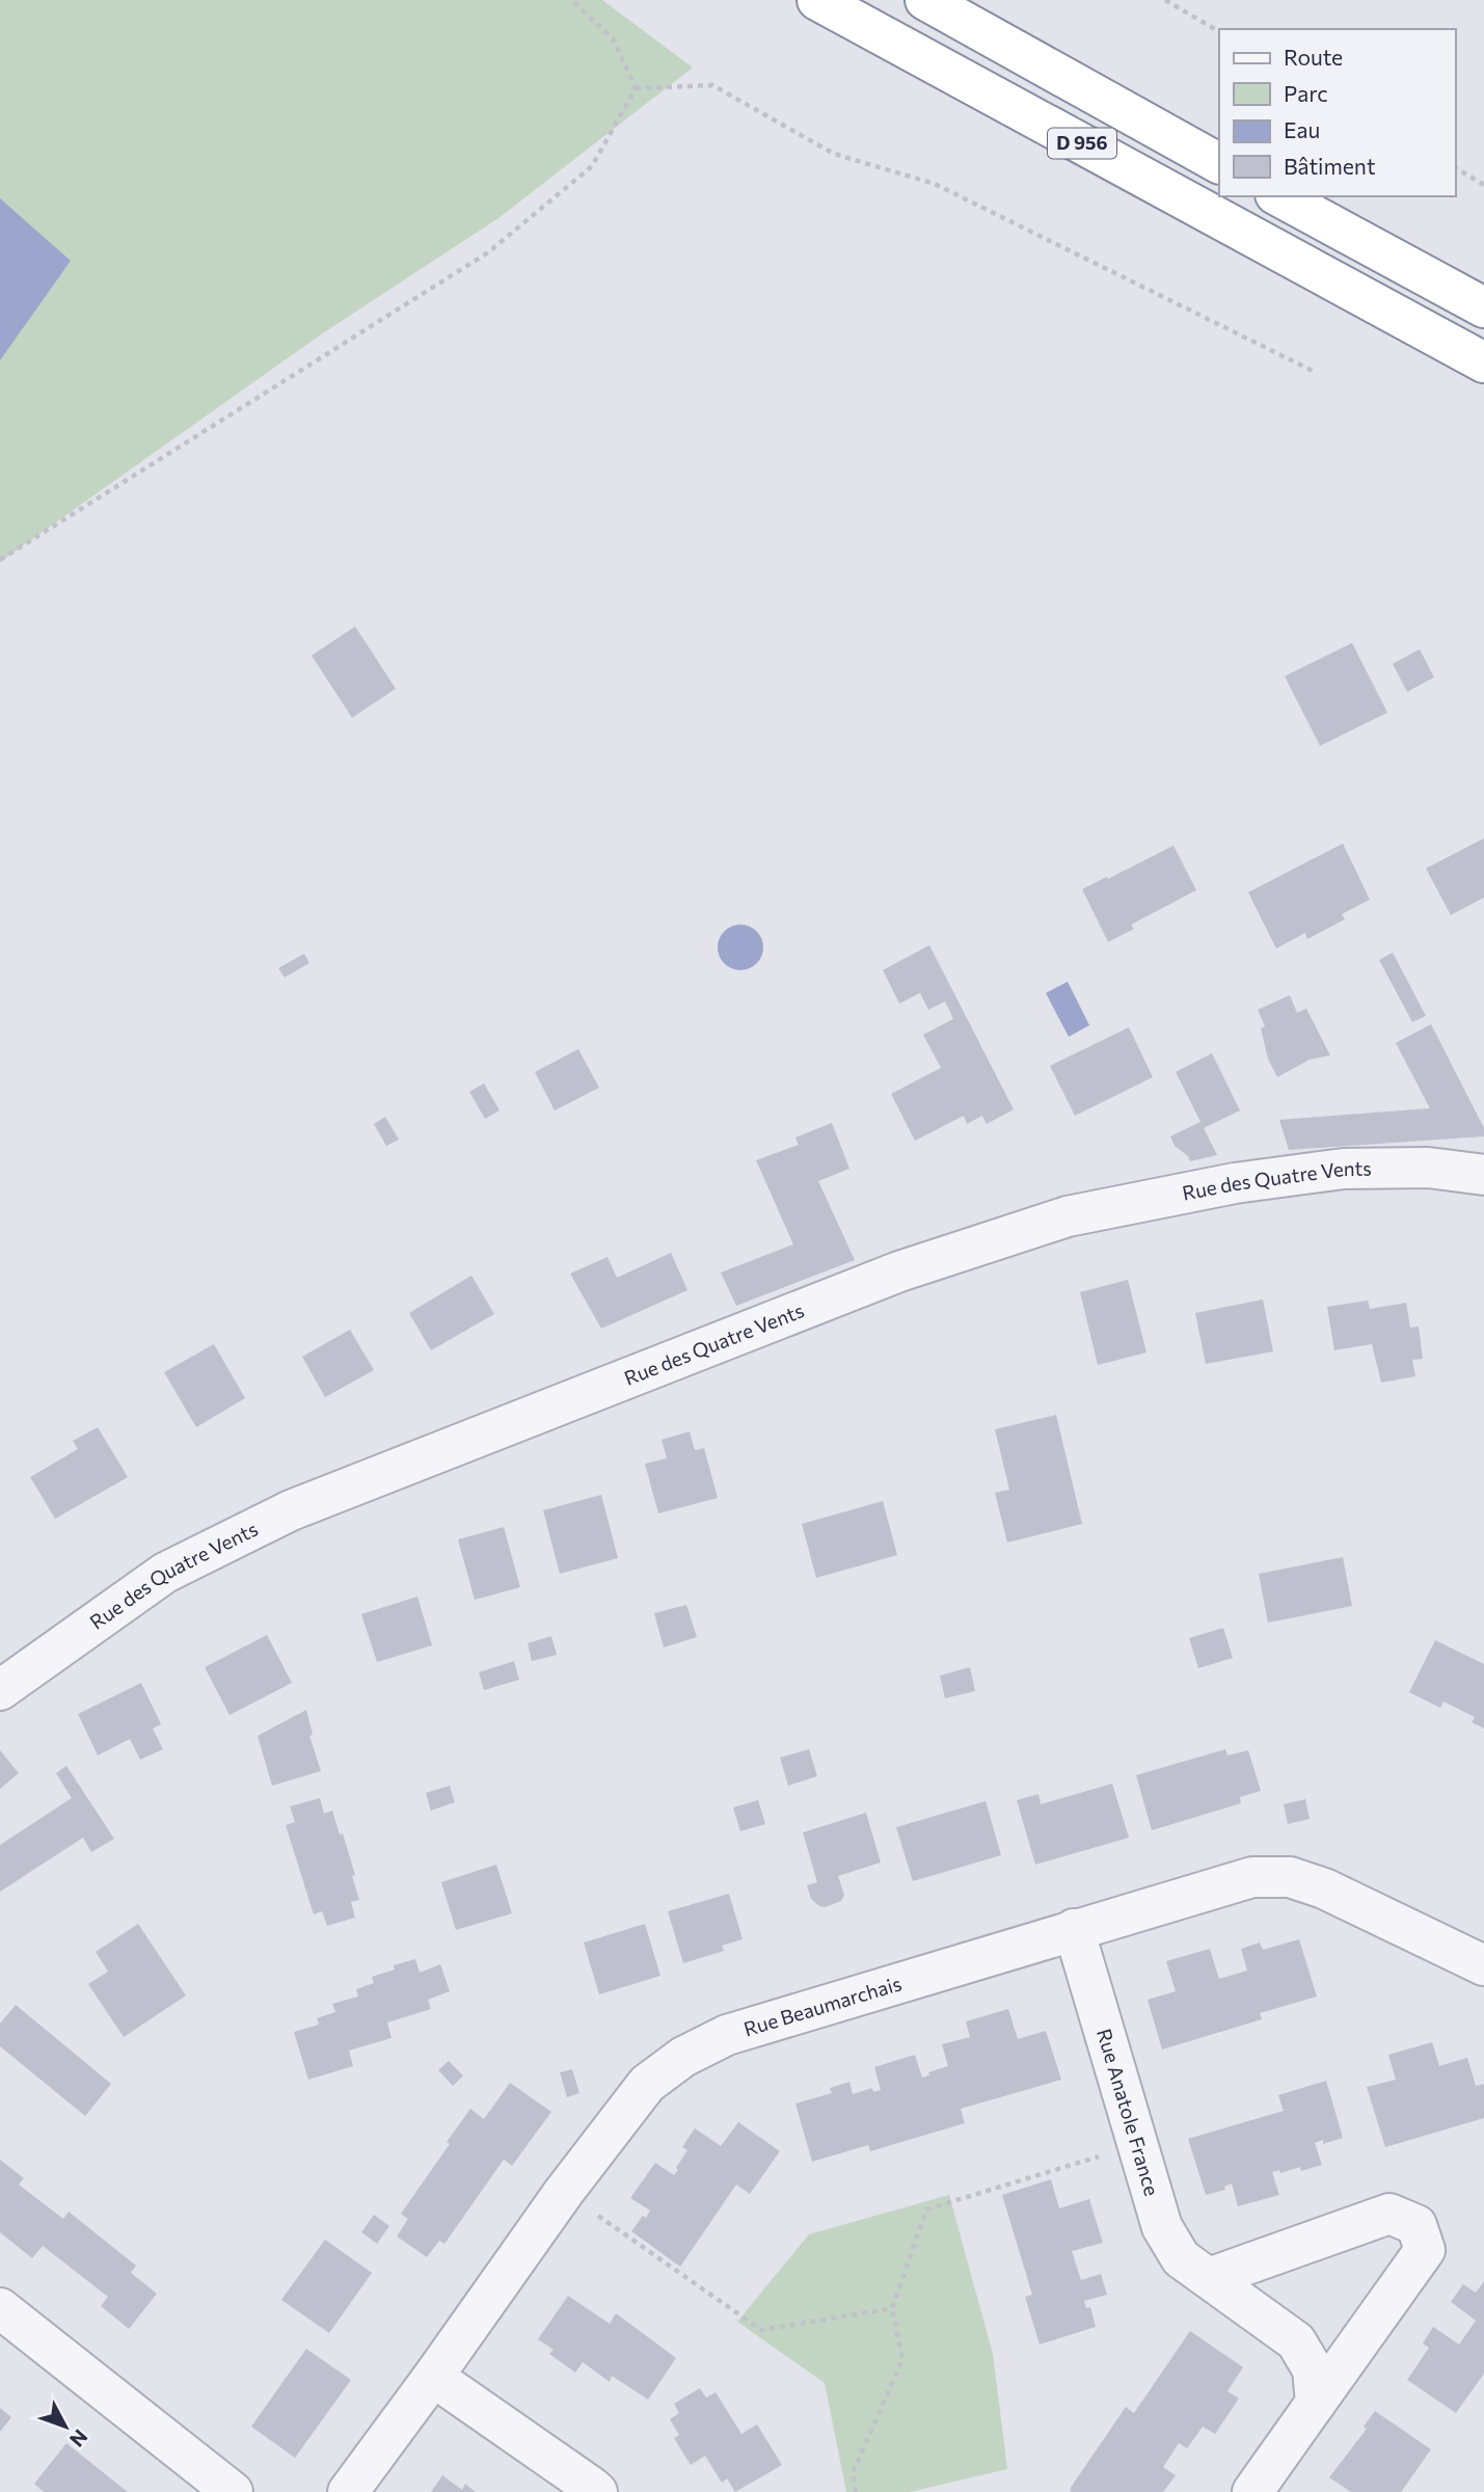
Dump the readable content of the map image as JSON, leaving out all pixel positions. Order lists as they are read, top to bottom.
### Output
{
  "streets": {
    "highway": ["D 956"],
    "street": ["Rue des Quatre Vents", "Rue Beaumarchais", "Rue Anatole France"]
  },
  "crossings": [
    ["Rue Beaumarchais", "Rue Anatole France"]
  ],
  "legend": [
    "Route",
    "Parc",
    "Eau",
    "Bâtiment"
  ],
  "north": "bottom right"
}
